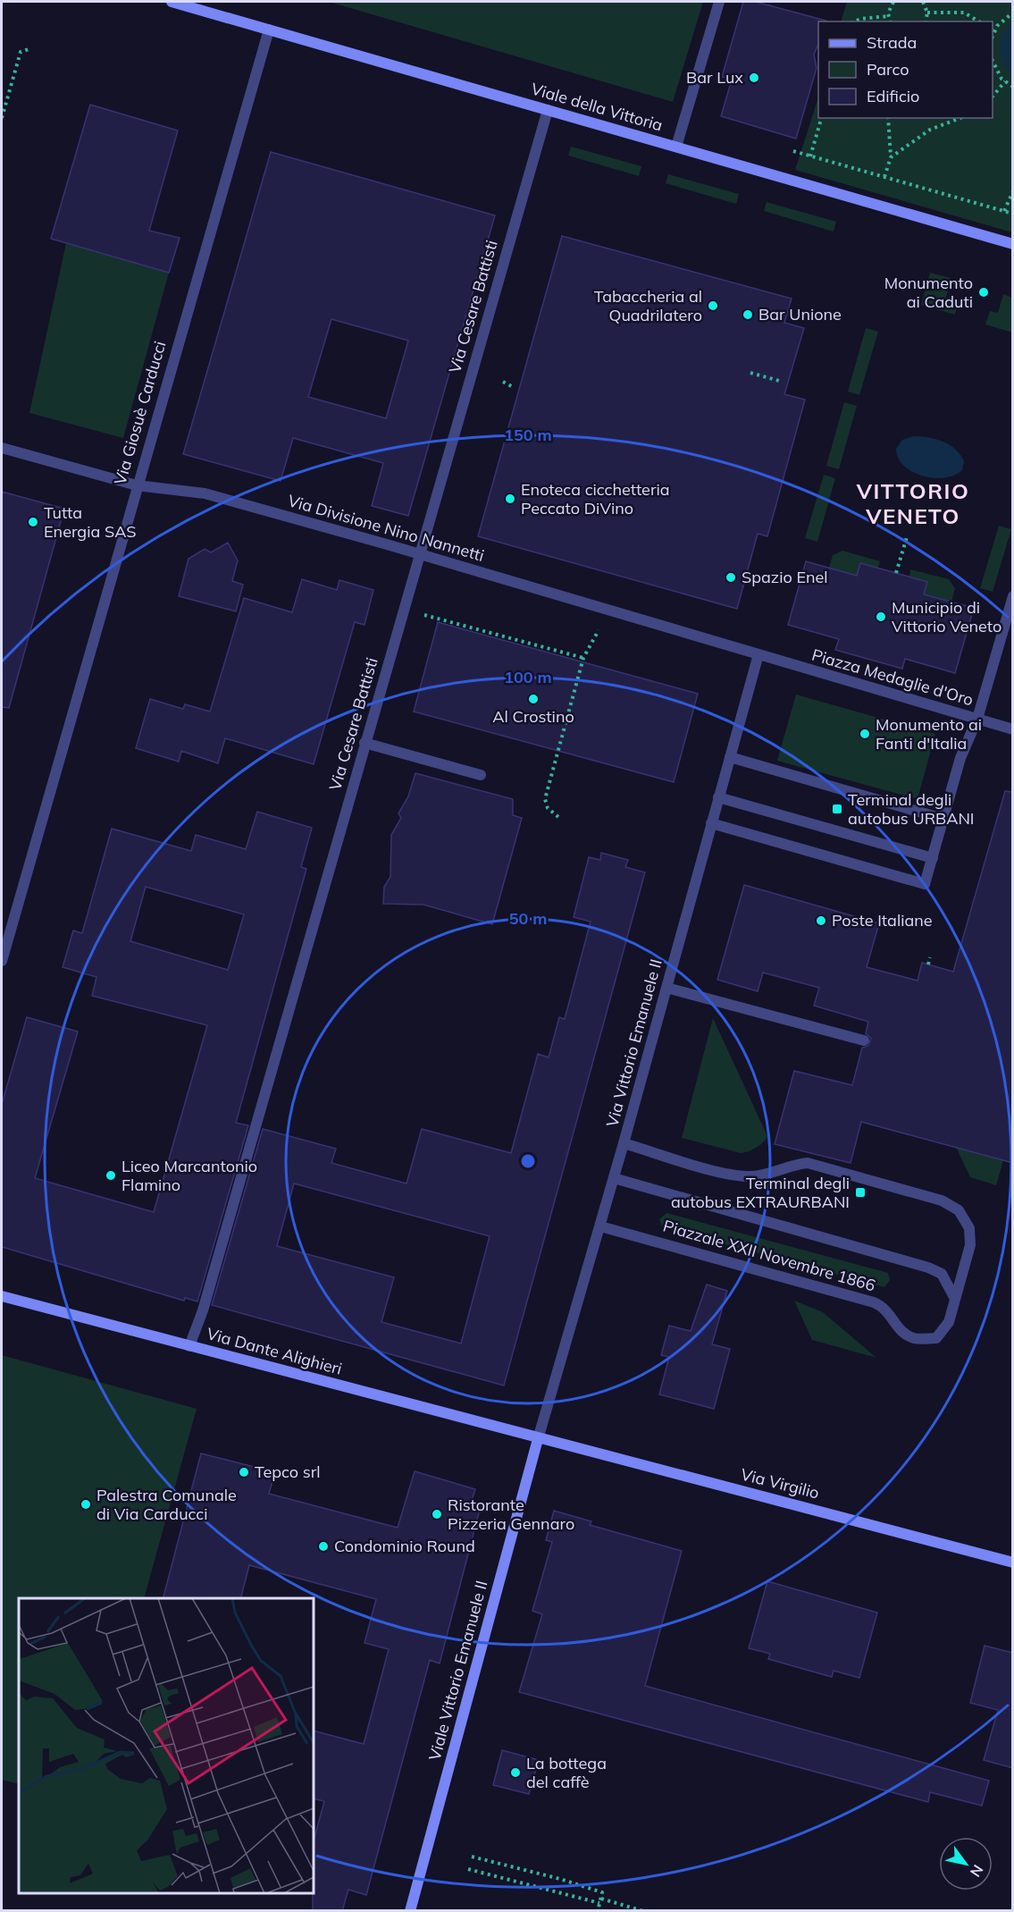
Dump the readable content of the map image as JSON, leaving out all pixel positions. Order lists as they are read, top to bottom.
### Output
{
  "streets": {
    "main road": [
      "Viale della Vittoria",
      "Via Dante Alighieri",
      "Via Virgilio",
      "Viale Vittorio Emanuele II"
    ],
    "street": [
      "Via Cesare Battisti",
      "Via Giosuè Carducci",
      "Via Divisione Nino Nannetti",
      "Piazza Medaglie d'Oro",
      "Via Vittorio Emanuele II",
      "Piazzale XXII Novembre 1866"
    ]
  },
  "crossings": [
    ["Viale della Vittoria", "Via Cesare Battisti"],
    ["Viale della Vittoria", "Via Giosuè Carducci"],
    ["Via Cesare Battisti", "Via Divisione Nino Nannetti"],
    ["Via Cesare Battisti", "Via Dante Alighieri"],
    ["Via Giosuè Carducci", "Via Divisione Nino Nannetti"],
    ["Via Divisione Nino Nannetti", "Piazza Medaglie d'Oro"],
    ["Via Divisione Nino Nannetti", "Via Vittorio Emanuele II"],
    ["Piazza Medaglie d'Oro", "Via Vittorio Emanuele II"],
    ["Via Vittorio Emanuele II", "Piazzale XXII Novembre 1866"],
    ["Via Vittorio Emanuele II", "Via Dante Alighieri"],
    ["Via Vittorio Emanuele II", "Via Virgilio"],
    ["Via Vittorio Emanuele II", "Viale Vittorio Emanuele II"],
    ["Via Dante Alighieri", "Via Virgilio"],
    ["Via Dante Alighieri", "Viale Vittorio Emanuele II"],
    ["Via Virgilio", "Viale Vittorio Emanuele II"]
  ],
  "districts": ["VITTORIO VENETO"],
  "places": {
    "other": [
      "Bar Lux",
      "Monumento ai Caduti",
      "Tabaccheria al Quadrilatero",
      "Bar Unione",
      "Enoteca cicchetteria Peccato DiVino",
      "Tutta Energia SAS",
      "Spazio Enel",
      "Municipio di Vittorio Veneto",
      "Al Crostino",
      "Monumento ai Fanti d'Italia",
      "Poste Italiane",
      "Liceo Marcantonio Flamino",
      "Tepco srl",
      "Palestra Comunale di Via Carducci",
      "Ristorante Pizzeria Gennaro",
      "Condominio Round",
      "La bottega del caffè"
    ],
    "transit": ["Terminal degli autobus URBANI", "Terminal degli autobus EXTRAURBANI"]
  },
  "legend": ["Strada", "Parco", "Edificio"],
  "north": "bottom right",
  "rings": ["150 m", "100 m", "50 m"]
}
